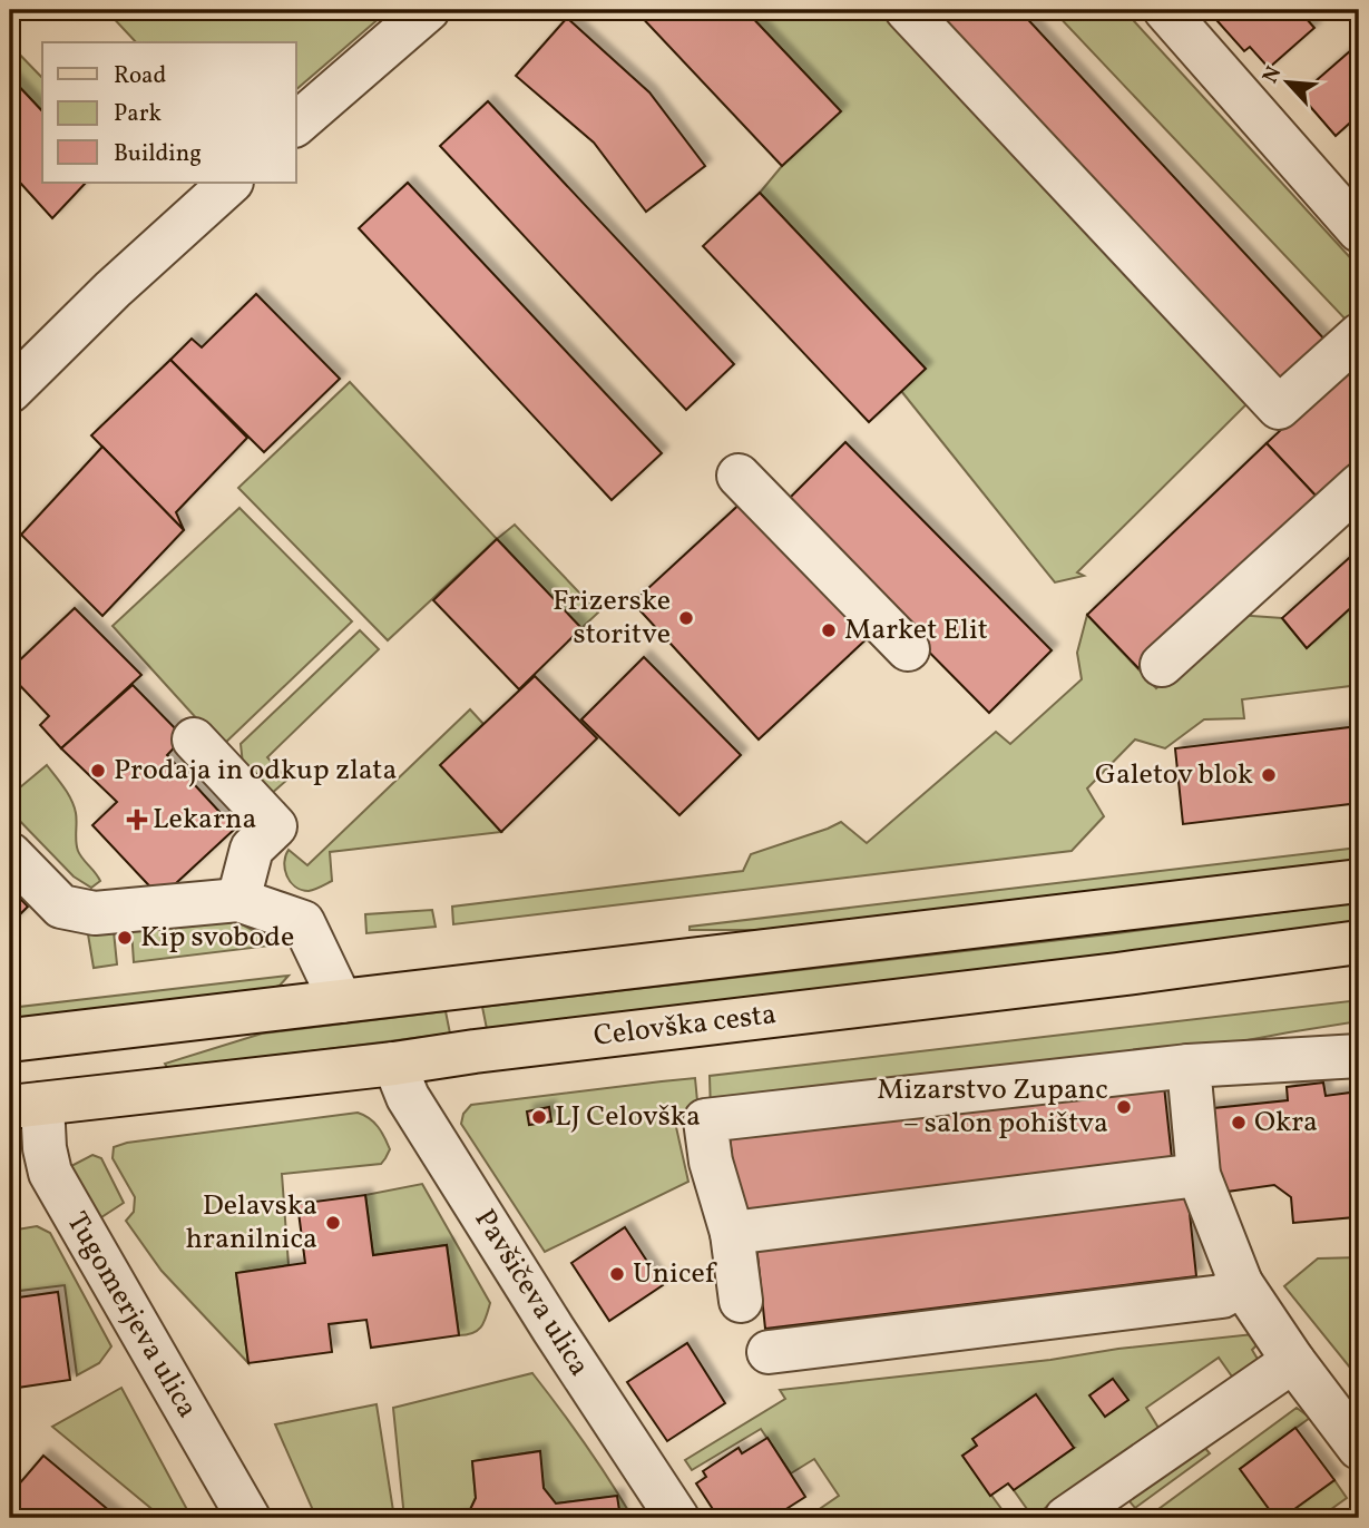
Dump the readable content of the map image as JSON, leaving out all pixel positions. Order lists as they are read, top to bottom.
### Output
{
  "streets": {
    "main road": ["Celovška cesta"],
    "street": ["Pavšičeva ulica", "Tugomerjeva ulica"]
  },
  "crossings": [
    ["Celovška cesta", "Pavšičeva ulica"],
    ["Celovška cesta", "Tugomerjeva ulica"]
  ],
  "places": {
    "other": [
      "Frizerske storitve",
      "Market Elit",
      "Prodaja in odkup zlata",
      "Galetov blok",
      "Kip svobode",
      "Mizarstvo Zupanc – salon pohištva",
      "LJ Celovška",
      "Okra",
      "Delavska hranilnica",
      "Unicef"
    ],
    "health": ["Lekarna"]
  },
  "legend": ["Road", "Park", "Building"],
  "north": "top left"
}
